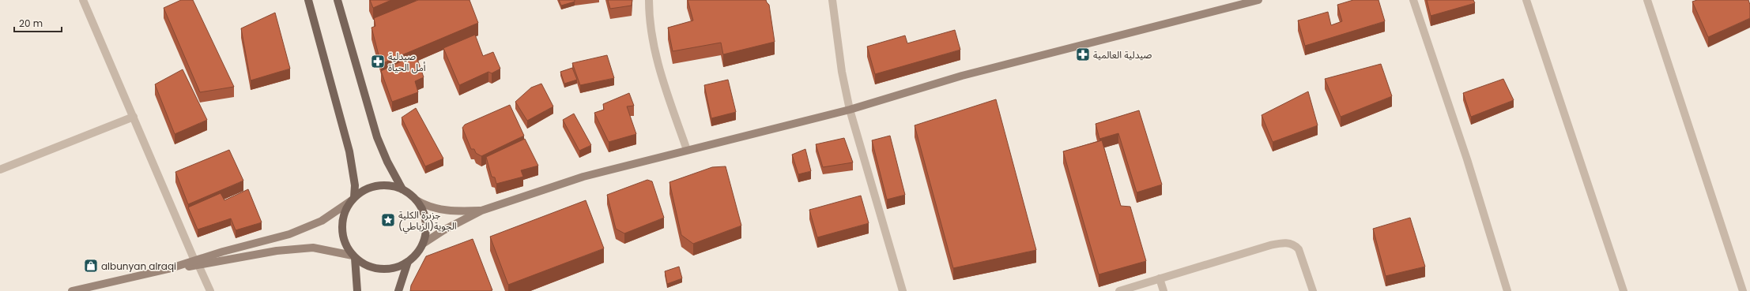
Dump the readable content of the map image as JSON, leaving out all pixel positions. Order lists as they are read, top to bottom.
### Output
{
  "places": {
    "pharmacy": ["صيدلية العالمية", "صيدلية أمل الحياة"],
    "place": ["جزيرة الكلية الجوية(الزباطي)"],
    "shop": ["albunyan alraqi"]
  },
  "scale_bar": "20 m"
}
